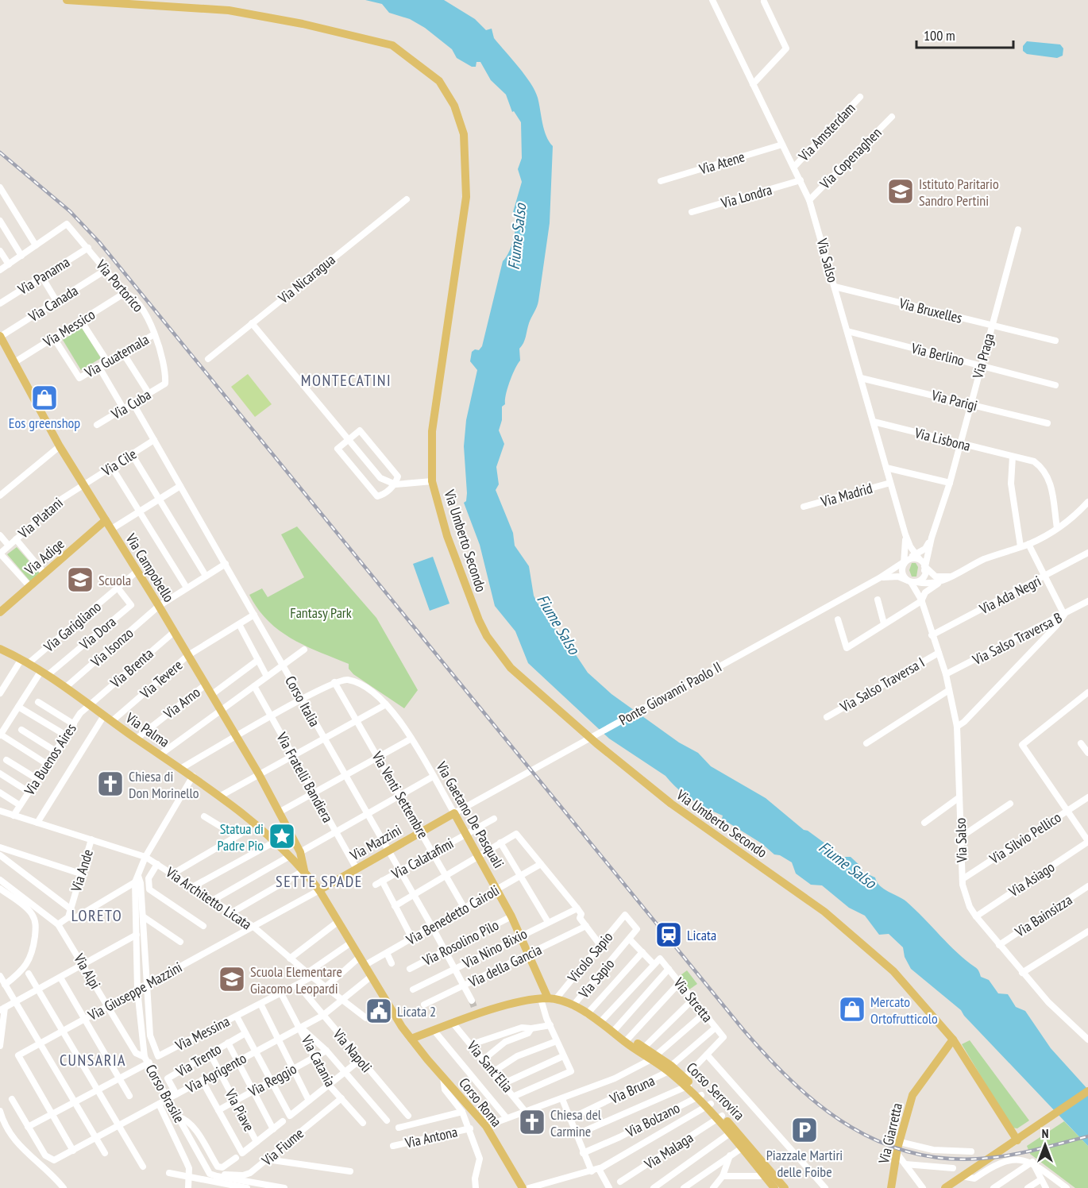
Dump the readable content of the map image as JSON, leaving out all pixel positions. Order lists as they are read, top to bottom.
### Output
{
  "streets": {
    "main road": [
      "Via Umberto Secondo",
      "Via Adige",
      "Via Campobello",
      "Via Palma",
      "Via Gaetano De Pasquali",
      "Via Mazzini",
      "Corso Serrovira",
      "Corso Roma",
      "Via Giarretta"
    ],
    "street": [
      "Via Amsterdam",
      "Via Copenaghen",
      "Via Atene",
      "Via Londra",
      "Via Salso",
      "Via Panama",
      "Via Nicaragua",
      "Via Portorico",
      "Via Canada",
      "Via Bruxelles",
      "Via Messico",
      "Via Berlino",
      "Via Guatemala",
      "Via Praga",
      "Via Parigi",
      "Via Cuba",
      "Via Lisbona",
      "Via Cile",
      "Via Madrid",
      "Via Platani",
      "Via Ada Negri",
      "Via Garigliano",
      "Via Dora",
      "Via Salso Traversa B",
      "Via Isonzo",
      "Via Brenta",
      "Via Tevere",
      "Via Salso Traversa I",
      "Ponte Giovanni Paolo II",
      "Corso Italia",
      "Via Arno",
      "Via Buenos Aires",
      "Via Fratelli Bandiera",
      "Via Venti Settembre",
      "Via Silvio Pellico",
      "Via Calatafimi",
      "Via Ande",
      "Via Asiago",
      "Via Architetto Licata",
      "Via Benedetto Cairoli",
      "Via Bainsizza",
      "Via Rosolino Pilo",
      "Via Nino Bixio",
      "Vicolo Sapio",
      "Via della Gancia",
      "Via Alpi",
      "Via Sapio",
      "Via Giuseppe Mazzini",
      "Via Stretta",
      "Via Messina",
      "Via Napoli",
      "Via Trento",
      "Via Catania",
      "Via Sant'Elia",
      "Via Agrigento",
      "Via Reggio",
      "Via Bruna",
      "Corso Brasile",
      "Via Piave",
      "Via Bolzano",
      "Via Antona",
      "Via Fiume",
      "Via Malaga"
    ]
  },
  "crossings": [
    ["Via Amsterdam", "Via Salso"],
    ["Via Copenaghen", "Via Salso"],
    ["Via Atene", "Via Salso"],
    ["Via Londra", "Via Salso"],
    ["Via Salso", "Via Bruxelles"],
    ["Via Salso", "Via Berlino"],
    ["Via Salso", "Via Parigi"],
    ["Via Salso", "Via Lisbona"],
    ["Via Salso", "Via Madrid"],
    ["Via Salso", "Via Ada Negri"],
    ["Via Salso", "Via Salso Traversa B"],
    ["Via Salso", "Via Salso Traversa I"],
    ["Via Salso", "Via Silvio Pellico"],
    ["Via Salso", "Via Asiago"],
    ["Via Salso", "Via Bainsizza"],
    ["Via Panama", "Via Portorico"],
    ["Via Portorico", "Via Canada"],
    ["Via Portorico", "Via Messico"],
    ["Via Portorico", "Via Guatemala"],
    ["Via Portorico", "Via Cuba"],
    ["Via Canada", "Via Campobello"],
    ["Via Bruxelles", "Via Praga"],
    ["Via Messico", "Via Guatemala"],
    ["Via Messico", "Via Campobello"],
    ["Via Berlino", "Via Praga"],
    ["Via Praga", "Via Parigi"],
    ["Via Praga", "Via Lisbona"],
    ["Via Praga", "Ponte Giovanni Paolo II"],
    ["Via Cuba", "Corso Italia"],
    ["Via Cile", "Via Platani"],
    ["Via Cile", "Via Campobello"],
    ["Via Cile", "Corso Italia"],
    ["Via Platani", "Via Campobello"],
    ["Via Umberto Secondo", "Via Giarretta"],
    ["Via Adige", "Via Campobello"],
    ["Via Campobello", "Via Garigliano"],
    ["Via Campobello", "Via Isonzo"],
    ["Via Campobello", "Via Brenta"],
    ["Via Campobello", "Via Tevere"],
    ["Via Campobello", "Via Arno"],
    ["Via Campobello", "Via Palma"],
    ["Via Campobello", "Corso Roma"],
    ["Via Garigliano", "Via Dora"],
    ["Via Garigliano", "Via Palma"],
    ["Via Dora", "Via Palma"],
    ["Via Isonzo", "Corso Italia"],
    ["Via Isonzo", "Via Palma"],
    ["Via Brenta", "Via Palma"],
    ["Via Brenta", "Via Buenos Aires"],
    ["Via Tevere", "Corso Italia"],
    ["Via Tevere", "Via Palma"],
    ["Ponte Giovanni Paolo II", "Via Gaetano De Pasquali"],
    ["Ponte Giovanni Paolo II", "Via Mazzini"],
    ["Corso Italia", "Via Mazzini"],
    ["Corso Italia", "Via Calatafimi"],
    ["Corso Italia", "Via Benedetto Cairoli"],
    ["Corso Italia", "Via Rosolino Pilo"],
    ["Corso Italia", "Via Nino Bixio"],
    ["Corso Italia", "Via della Gancia"],
    ["Via Arno", "Via Palma"],
    ["Via Palma", "Via Buenos Aires"],
    ["Via Palma", "Corso Brasile"],
    ["Via Palma", "Corso Roma"],
    ["Via Buenos Aires", "Via Architetto Licata"],
    ["Via Fratelli Bandiera", "Via Mazzini"],
    ["Via Venti Settembre", "Via Gaetano De Pasquali"],
    ["Via Venti Settembre", "Via Mazzini"],
    ["Via Venti Settembre", "Via Calatafimi"],
    ["Via Venti Settembre", "Via Benedetto Cairoli"],
    ["Via Gaetano De Pasquali", "Via Mazzini"],
    ["Via Gaetano De Pasquali", "Via Calatafimi"],
    ["Via Gaetano De Pasquali", "Via Benedetto Cairoli"],
    ["Via Gaetano De Pasquali", "Via Rosolino Pilo"],
    ["Via Gaetano De Pasquali", "Via Nino Bixio"],
    ["Via Gaetano De Pasquali", "Vicolo Sapio"],
    ["Via Gaetano De Pasquali", "Via della Gancia"],
    ["Via Gaetano De Pasquali", "Corso Serrovira"],
    ["Via Mazzini", "Via Architetto Licata"],
    ["Via Mazzini", "Via Giuseppe Mazzini"],
    ["Via Mazzini", "Corso Roma"],
    ["Via Ande", "Via Architetto Licata"],
    ["Via Architetto Licata", "Via Giuseppe Mazzini"],
    ["Via Architetto Licata", "Via Messina"],
    ["Via Architetto Licata", "Via Agrigento"],
    ["Via Architetto Licata", "Corso Brasile"],
    ["Via Architetto Licata", "Corso Roma"],
    ["Via Benedetto Cairoli", "Corso Roma"],
    ["Vicolo Sapio", "Via Sapio"],
    ["Vicolo Sapio", "Corso Serrovira"],
    ["Via Alpi", "Via Giuseppe Mazzini"],
    ["Via Alpi", "Corso Brasile"],
    ["Via Sapio", "Corso Serrovira"],
    ["Via Giuseppe Mazzini", "Via Messina"],
    ["Via Giuseppe Mazzini", "Corso Brasile"],
    ["Via Stretta", "Via Bruna"],
    ["Via Messina", "Via Napoli"],
    ["Via Messina", "Via Catania"],
    ["Via Messina", "Corso Brasile"],
    ["Via Messina", "Corso Roma"],
    ["Via Napoli", "Via Agrigento"],
    ["Via Trento", "Via Agrigento"],
    ["Via Trento", "Via Piave"],
    ["Via Catania", "Via Agrigento"],
    ["Via Catania", "Via Reggio"],
    ["Via Catania", "Via Fiume"],
    ["Via Sant'Elia", "Corso Serrovira"],
    ["Via Agrigento", "Corso Brasile"],
    ["Via Agrigento", "Corso Roma"],
    ["Via Agrigento", "Via Piave"],
    ["Via Reggio", "Via Piave"],
    ["Via Bruna", "Corso Serrovira"],
    ["Corso Serrovira", "Corso Roma"],
    ["Corso Serrovira", "Via Bolzano"],
    ["Corso Serrovira", "Via Malaga"],
    ["Corso Brasile", "Via Fiume"]
  ],
  "districts": [
    "MONTECATINI",
    "SETTE SPADE",
    "LORETO",
    "CUNSARIA"
  ],
  "water": ["Fiume Salso"],
  "parks": ["Fantasy Park"],
  "places": {
    "school or university": ["Istituto Paritario Sandro Pertini", "Scuola", "Scuola Elementare Giacomo Leopardi"],
    "shop": ["Eos greenshop", "Mercato Ortofrutticolo"],
    "church": ["Chiesa di Don Morinello", "Chiesa del Carmine"],
    "place": ["Statua di Padre Pio"],
    "station": ["Licata"],
    "public building": ["Licata 2"],
    "parking": ["Piazzale Martiri delle Foibe"]
  },
  "scale_bar": "100 m",
  "north": "top"
}
